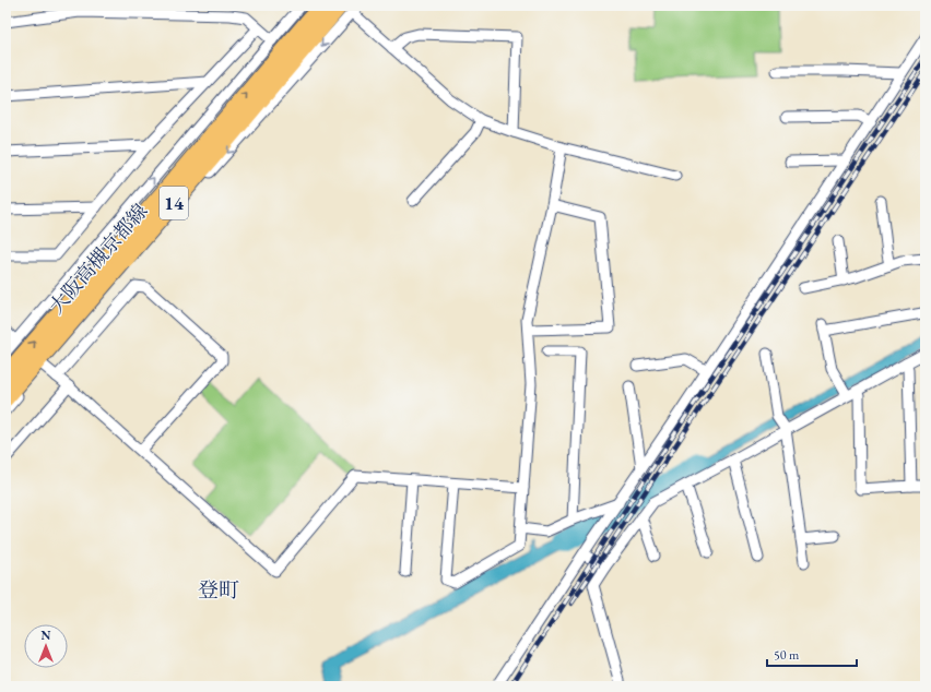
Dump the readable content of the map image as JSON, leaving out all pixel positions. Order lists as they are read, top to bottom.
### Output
{
  "streets": {
    "main road": ["14", "大阪高槻京都線"]
  },
  "districts": ["登町"],
  "scale_bar": "50 m",
  "north": "top"
}
